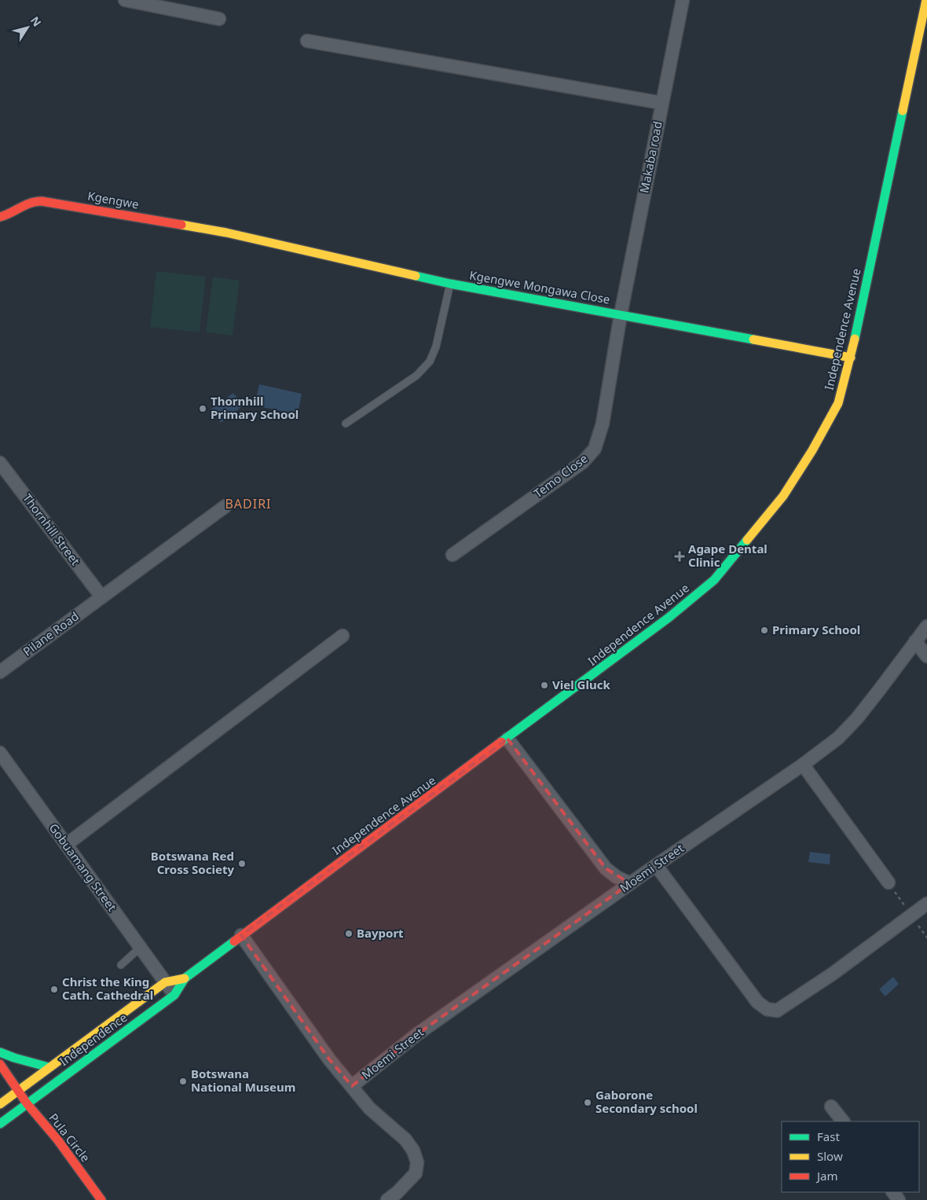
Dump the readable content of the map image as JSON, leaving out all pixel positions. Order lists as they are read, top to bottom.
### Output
{
  "streets": {
    "street": [
      "Makaba road",
      "Kgengwe",
      "Kgengwe Mongawa Close",
      "Independence Avenue",
      "Temo Close",
      "Thornhill Street",
      "Pilane Road",
      "Gobuamang Street",
      "Moemi Street",
      "Independence",
      "Pula Circle"
    ]
  },
  "crossings": [
    ["Makaba road", "Kgengwe Mongawa Close"],
    ["Makaba road", "Temo Close"],
    ["Kgengwe", "Kgengwe Mongawa Close"],
    ["Kgengwe Mongawa Close", "Independence Avenue"],
    ["Kgengwe Mongawa Close", "Temo Close"],
    ["Independence Avenue", "Independence"],
    ["Thornhill Street", "Pilane Road"],
    ["Gobuamang Street", "Independence"],
    ["Independence", "Pula Circle"]
  ],
  "districts": ["BADIRI"],
  "places": {
    "other": [
      "Thornhill Primary School",
      "Primary School",
      "Viel Gluck",
      "Botswana Red Cross Society",
      "Bayport",
      "Christ the King Cath. Cathedral",
      "Botswana National Museum",
      "Gaborone Secondary school"
    ],
    "health": ["Agape Dental Clinic"]
  },
  "legend": ["Fast", "Slow", "Jam"],
  "north": "top right"
}
